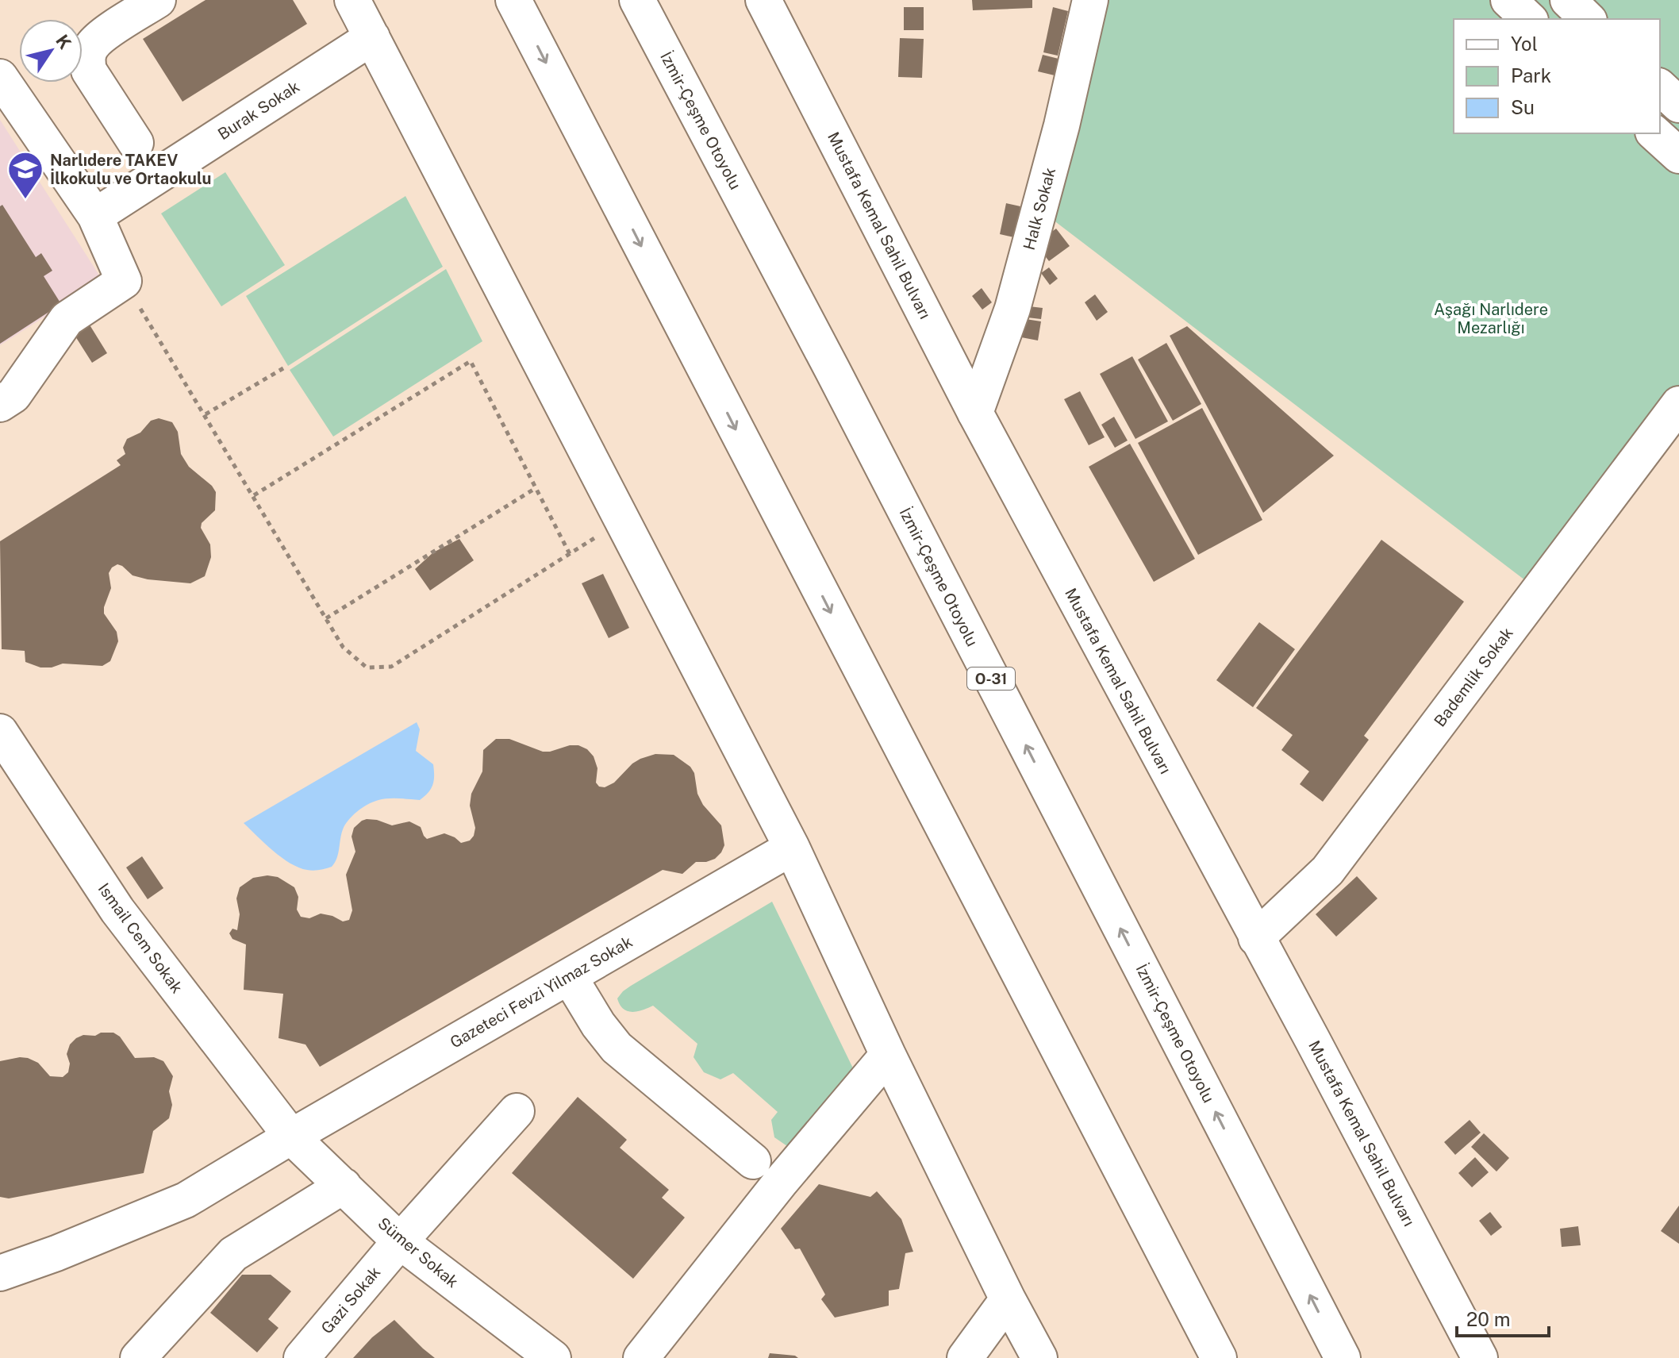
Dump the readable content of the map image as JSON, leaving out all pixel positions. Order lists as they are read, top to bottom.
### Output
{
  "streets": {
    "main road": [
      "Burak Sokak",
      "İzmir-Çeşme Otoyolu",
      "Halk Sokak",
      "Mustafa Kemal Sahil Bulvarı",
      "Bademlik Sokak",
      "O-31",
      "Ismail Cem Sokak",
      "Gazeteci Fevzi Yilmaz Sokak",
      "Sümer Sokak",
      "Gazi Sokak"
    ]
  },
  "crossings": [
    ["Halk Sokak", "Mustafa Kemal Sahil Bulvarı"],
    ["Mustafa Kemal Sahil Bulvarı", "Bademlik Sokak"],
    ["Ismail Cem Sokak", "Gazeteci Fevzi Yilmaz Sokak"],
    ["Ismail Cem Sokak", "Sümer Sokak"],
    ["Gazeteci Fevzi Yilmaz Sokak", "Sümer Sokak"],
    ["Sümer Sokak", "Gazi Sokak"]
  ],
  "parks": ["Aşağı Narlıdere Mezarlığı"],
  "places": {
    "school or university": ["Narlıdere TAKEV İlkokulu ve Ortaokulu"]
  },
  "legend": ["Yol", "Park", "Su"],
  "scale_bar": "20 m",
  "north": "top right"
}
